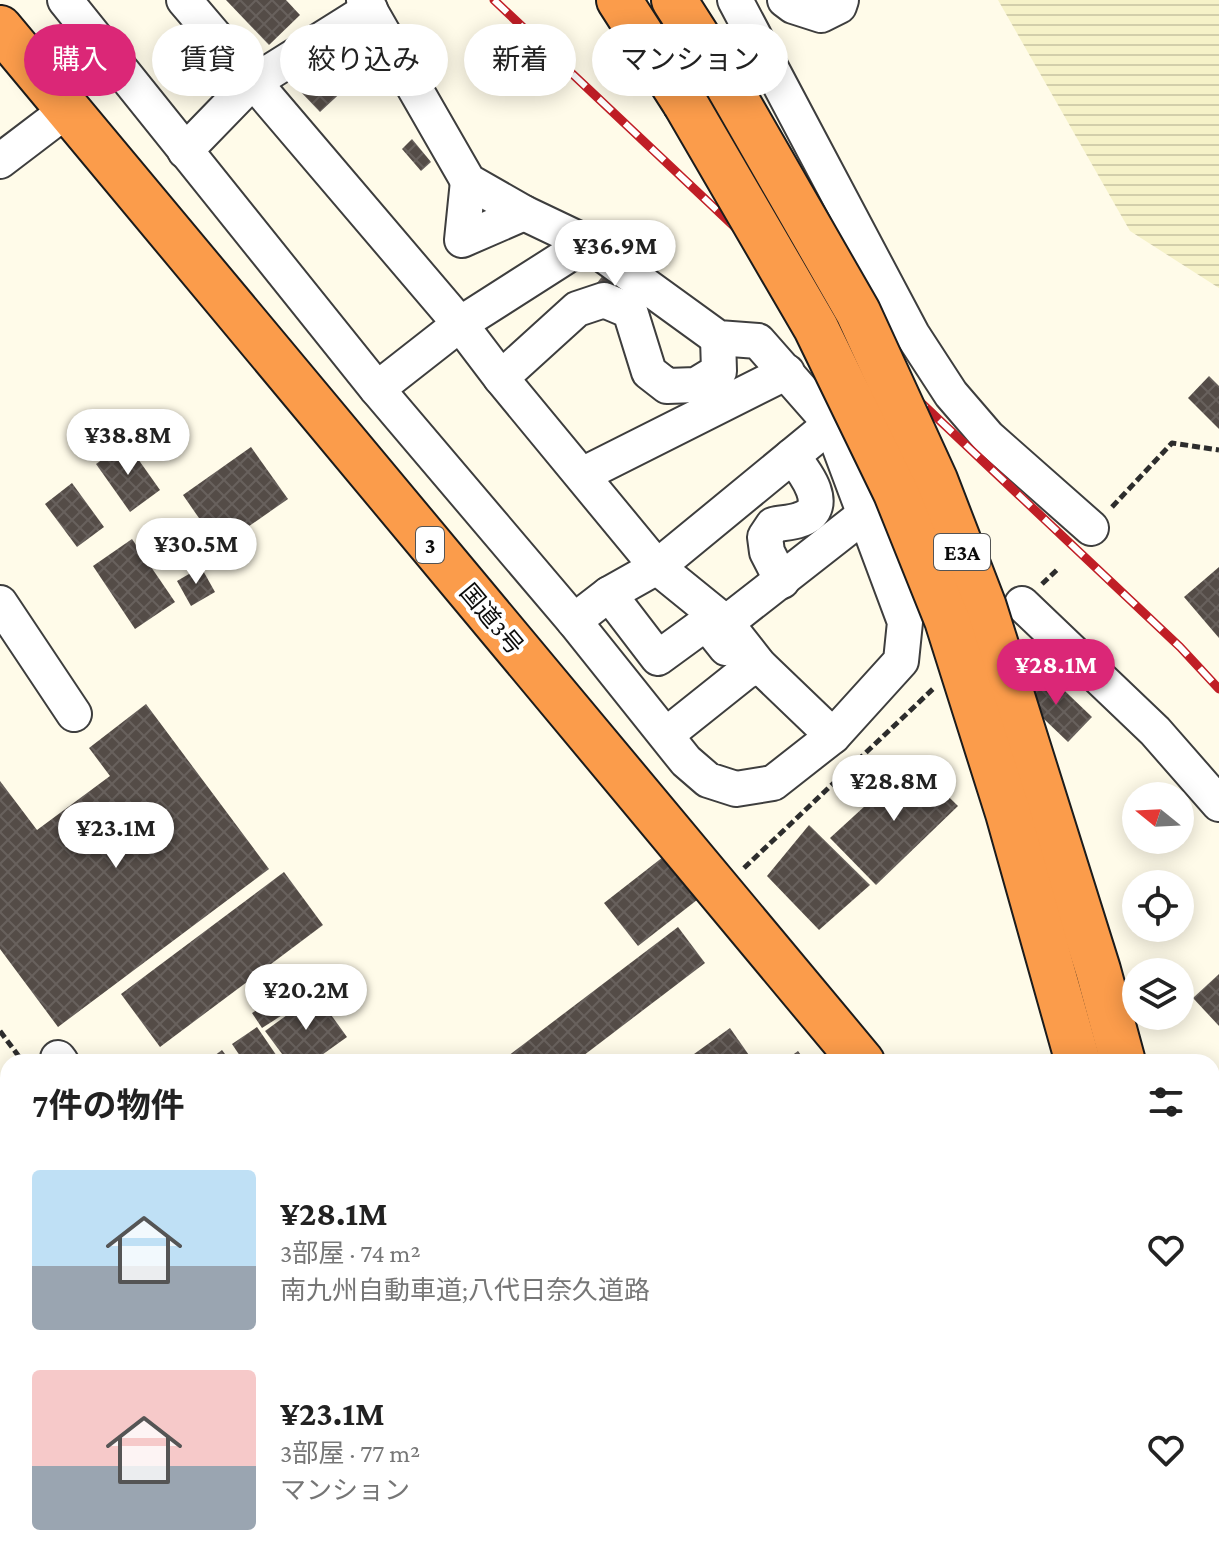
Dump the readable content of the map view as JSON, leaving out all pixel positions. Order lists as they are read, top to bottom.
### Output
{
  "streets": {
    "highway": ["3", "E3A", "国道3号"]
  },
  "north": "left",
  "page": {
    "chip": [
      "購入",
      "賃貸",
      "絞り込み",
      "新着",
      "マンション"
    ],
    "price": [
      "¥36.9M",
      "¥38.8M",
      "¥30.5M",
      "¥28.1M",
      "¥28.8M",
      "¥23.1M",
      "¥20.2M"
    ],
    "heading": "7件の物件",
    "list": [
      {
        "name": "¥28.1M",
        "note": "3部屋 · 74 m² · 南九州自動車道;八代日奈久道路"
      },
      {
        "name": "¥23.1M",
        "note": "3部屋 · 77 m² · マンション"
      }
    ]
  }
}
